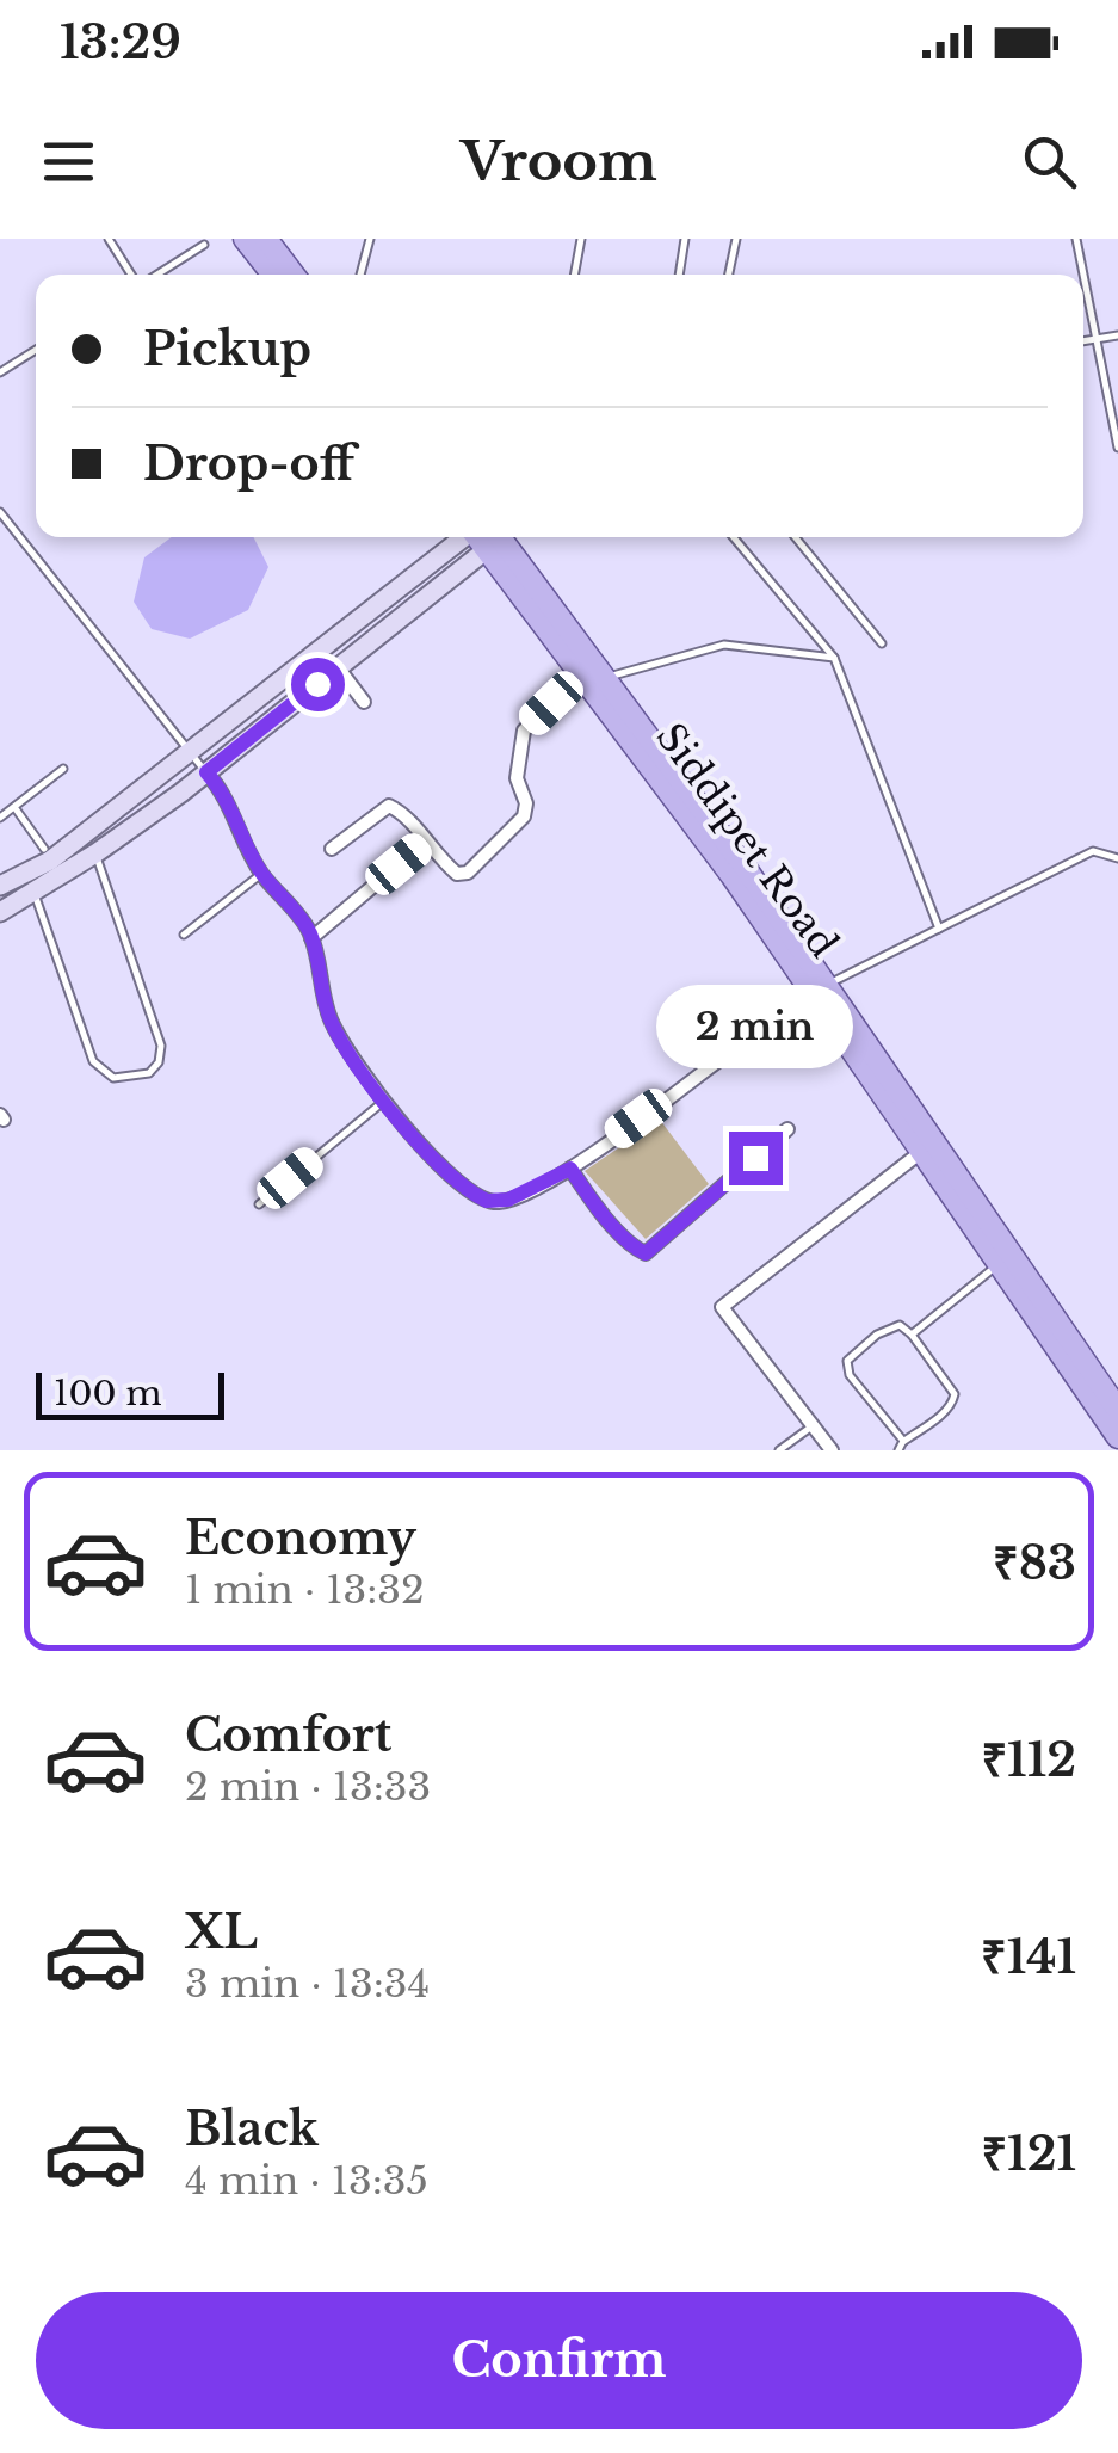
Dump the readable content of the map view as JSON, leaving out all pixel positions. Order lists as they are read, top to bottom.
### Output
{
  "streets": {
    "main road": ["Siddipet Road"]
  },
  "scale_bar": "100 m",
  "page": {
    "status": "13:29",
    "header": "Vroom",
    "banner": ["Pickup", "Drop-off"],
    "bubble": "2 min",
    "scale": "100 m",
    "list": [
      {
        "name": "Economy",
        "note": "1 min · 13:32",
        "value": "₹83"
      },
      {
        "name": "Comfort",
        "note": "2 min · 13:33",
        "value": "₹112"
      },
      {
        "name": "XL",
        "note": "3 min · 13:34",
        "value": "₹141"
      },
      {
        "name": "Black",
        "note": "4 min · 13:35",
        "value": "₹121"
      }
    ],
    "buttons": "Confirm"
  }
}
